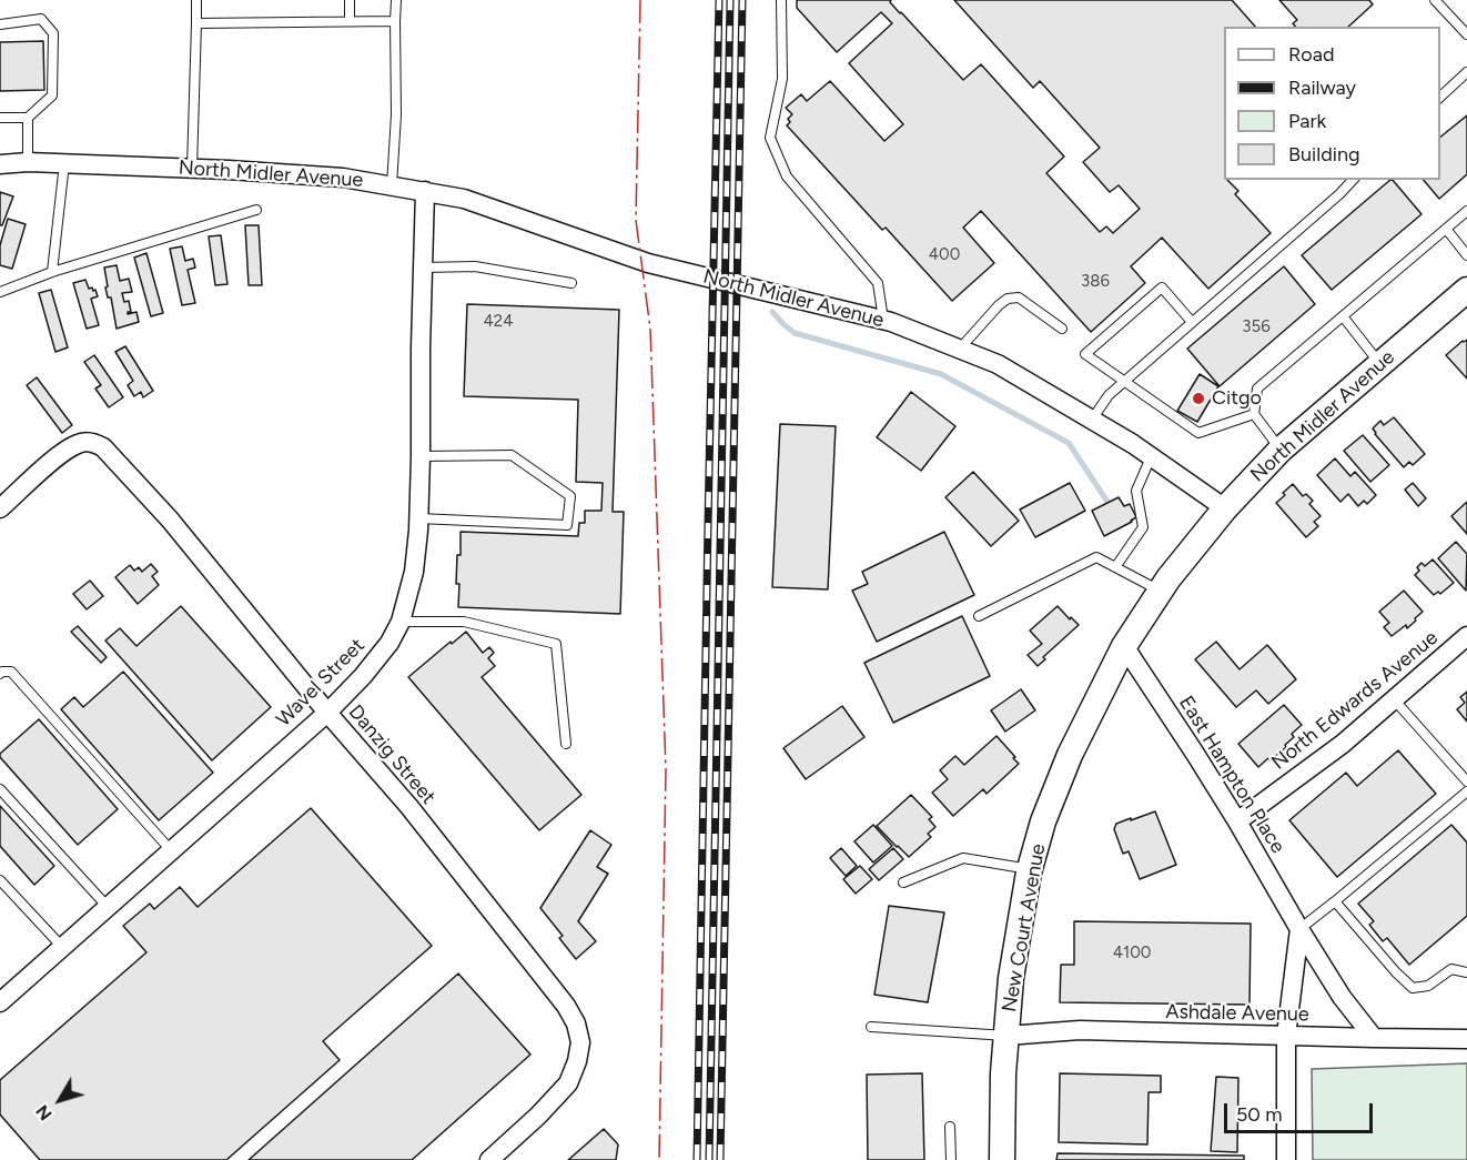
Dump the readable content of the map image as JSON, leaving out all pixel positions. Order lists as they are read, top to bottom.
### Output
{
  "streets": {
    "main road": ["North Midler Avenue", "New Court Avenue"],
    "street": [
      "Wavel Street",
      "North Edwards Avenue",
      "Danzig Street",
      "East Hampton Place",
      "Ashdale Avenue"
    ]
  },
  "crossings": [
    ["North Midler Avenue", "Wavel Street"],
    ["North Midler Avenue", "New Court Avenue"],
    ["Wavel Street", "Danzig Street"],
    ["North Edwards Avenue", "East Hampton Place"],
    ["East Hampton Place", "New Court Avenue"],
    ["East Hampton Place", "Ashdale Avenue"],
    ["New Court Avenue", "Ashdale Avenue"]
  ],
  "places": ["Citgo"],
  "house_numbers": [
    "400",
    "386",
    "424",
    "356",
    "4100"
  ],
  "legend": [
    "Road",
    "Railway",
    "Park",
    "Building"
  ],
  "scale_bar": "50 m",
  "north": "bottom left"
}
